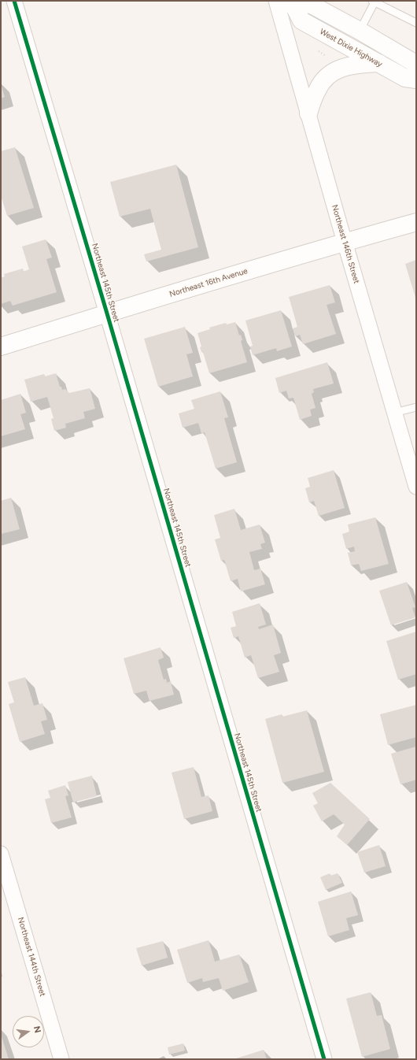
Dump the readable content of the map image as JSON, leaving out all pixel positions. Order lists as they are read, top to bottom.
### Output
{
  "streets": {
    "street": [
      "West Dixie Highway",
      "Northeast 146th Street",
      "Northeast 145th Street",
      "Northeast 16th Avenue",
      "Northeast 144th Street"
    ]
  },
  "crossings": [
    ["Northeast 146th Street", "Northeast 16th Avenue"],
    ["Northeast 145th Street", "Northeast 16th Avenue"]
  ],
  "north": "right"
}
